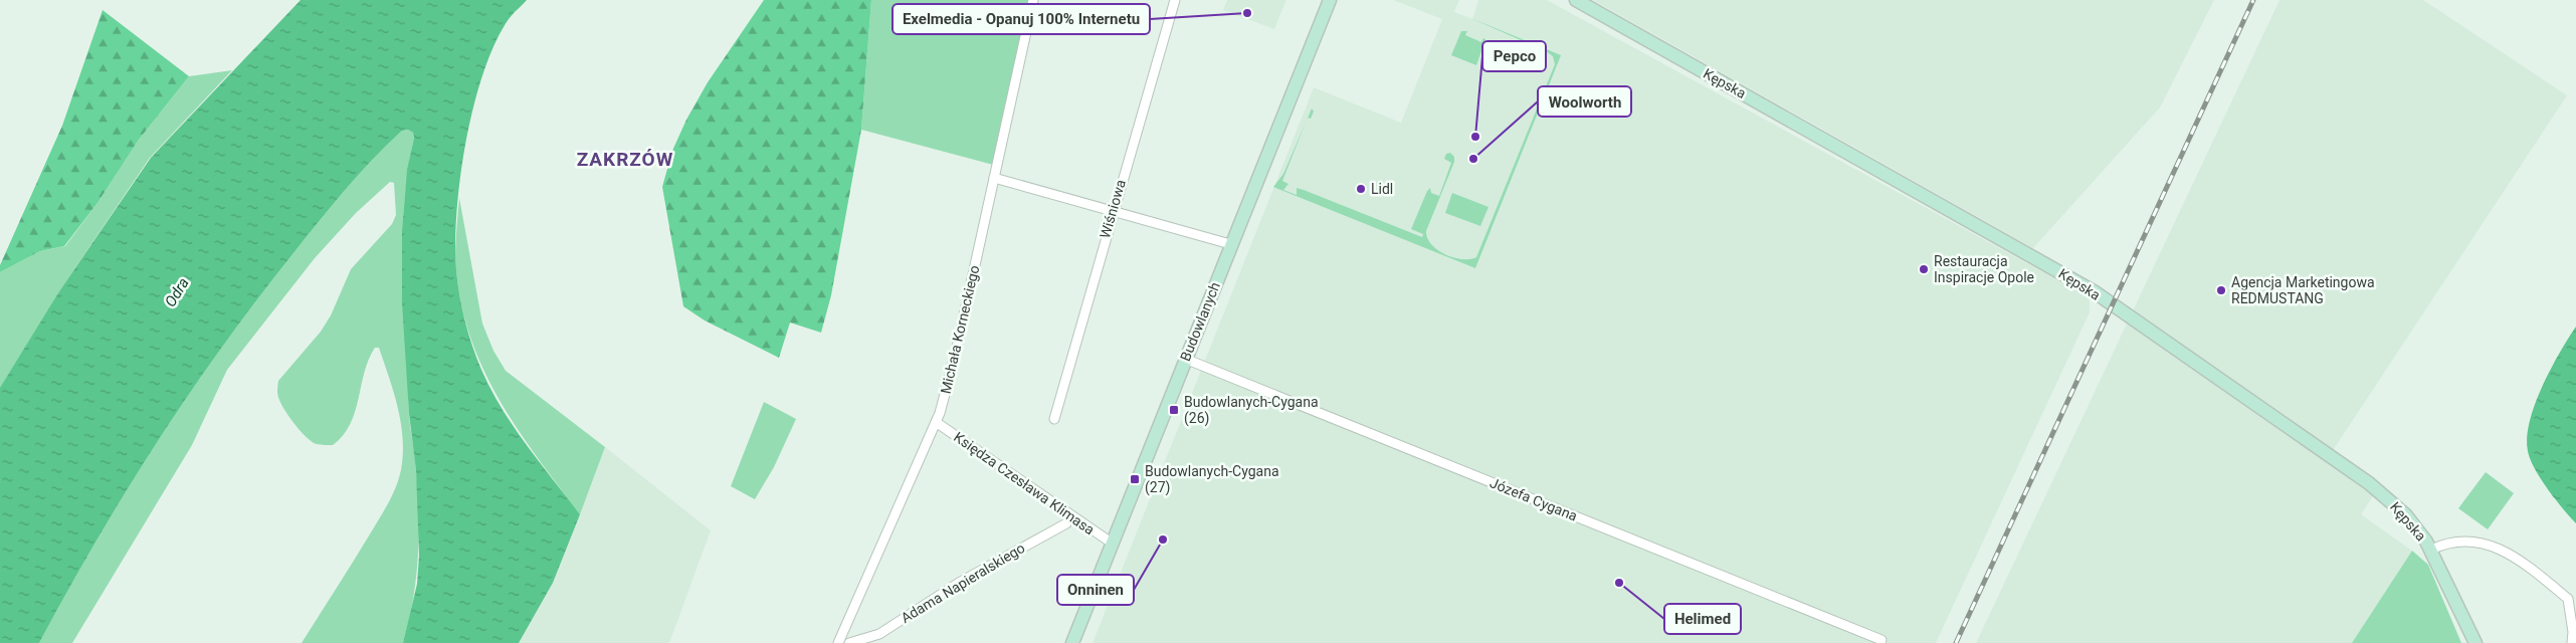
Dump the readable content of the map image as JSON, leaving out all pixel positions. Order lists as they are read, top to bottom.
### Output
{
  "streets": {
    "street": [
      "Kępska",
      "Wiśniowa",
      "Budowlanych",
      "Michała Korneckiego",
      "Księdza Czesława Klimasa",
      "Józefa Cygana",
      "Adama Napieralskiego"
    ]
  },
  "crossings": [
    ["Budowlanych", "Księdza Czesława Klimasa"],
    ["Budowlanych", "Józefa Cygana"],
    ["Michała Korneckiego", "Księdza Czesława Klimasa"],
    ["Księdza Czesława Klimasa", "Adama Napieralskiego"]
  ],
  "districts": ["ZAKRZÓW"],
  "water": ["Odra"],
  "places": {
    "other": [
      "Exelmedia - Opanuj 100% Internetu",
      "Pepco",
      "Woolworth",
      "Lidl",
      "Restauracja Inspiracje Opole",
      "Agencja Marketingowa REDMUSTANG",
      "Onninen",
      "Helimed"
    ],
    "transit": ["Budowlanych-Cygana (26)", "Budowlanych-Cygana (27)"]
  }
}
